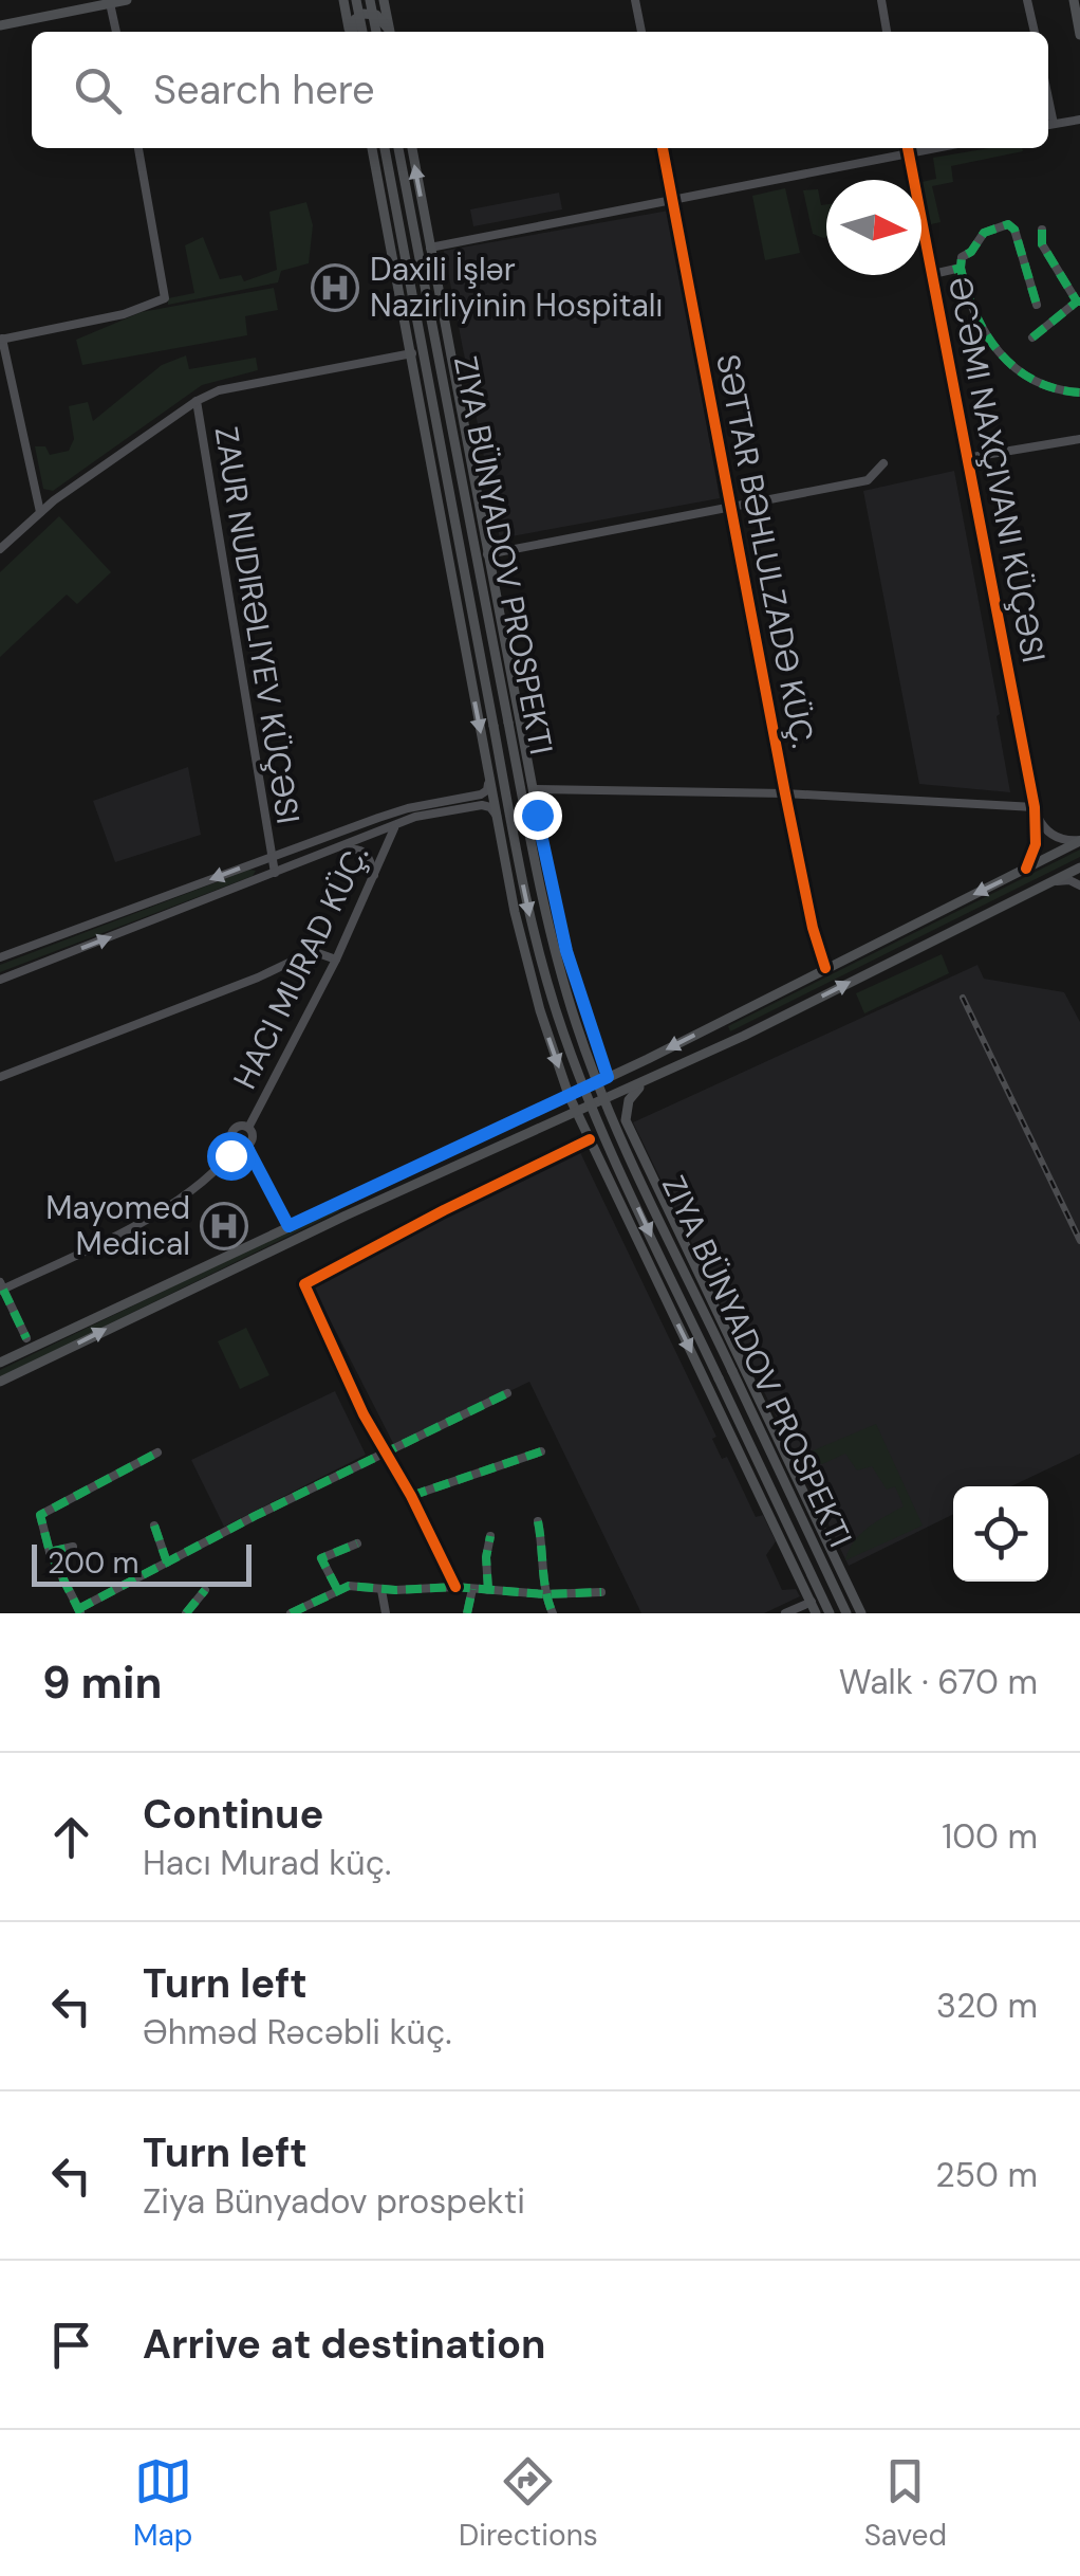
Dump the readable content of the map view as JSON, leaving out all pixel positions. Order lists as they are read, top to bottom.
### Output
{
  "streets": {
    "main road": ["ZIYA BÜNYADOV PROSPEKTI"],
    "street": ["ƏCƏMI NAXÇIVANI KÜÇƏSI", "SƏTTAR BƏHLULZADƏ KÜÇ.", "ZAUR NUDIRƏLIYEV KÜÇƏSI"]
  },
  "crossings": [
    ["ZIYA BÜNYADOV PROSPEKTI", "ZAUR NUDIRƏLIYEV KÜÇƏSI"]
  ],
  "places": {
    "hospital": ["Daxili İşlər Nazirliyinin Hospitalı", "Mayomed Medical"]
  },
  "scale_bar": "200 m",
  "north": "right",
  "page": {
    "search": "Search here",
    "scale": "200 m",
    "heading": ["9 min", "Walk · 670 m"],
    "list": [
      ["Continue", "Hacı Murad küç.", "100 m"],
      ["Turn left", "Əhməd Rəcəbli küç.", "320 m"],
      ["Turn left", "Ziya Bünyadov prospekti", "250 m"],
      "Arrive at destination"
    ],
    "nav": ["Map", "Directions", "Saved"]
  }
}
